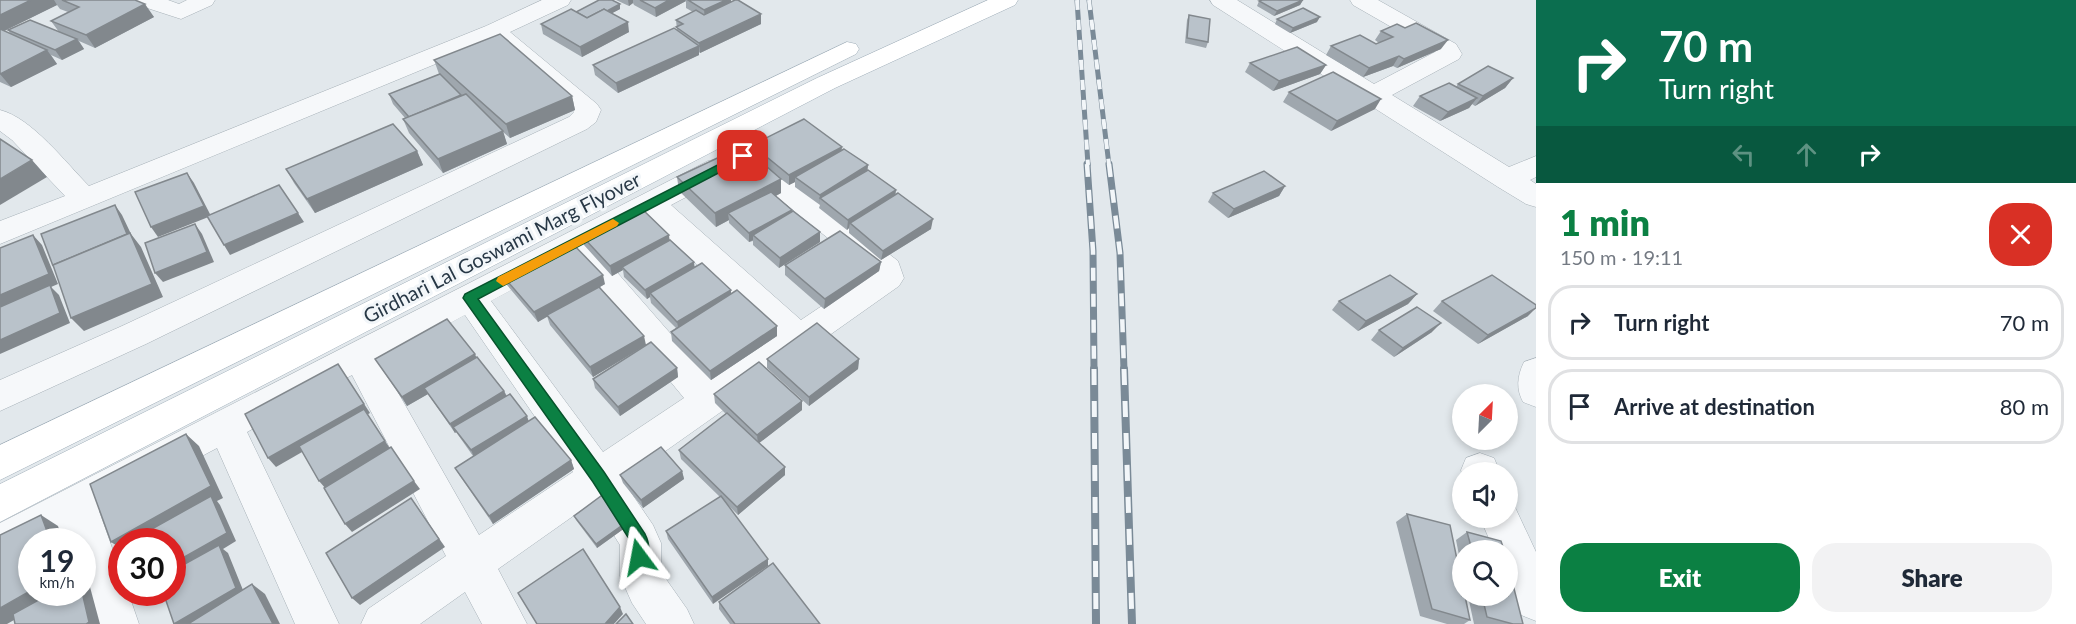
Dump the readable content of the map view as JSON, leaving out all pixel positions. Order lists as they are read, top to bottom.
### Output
{
  "streets": {
    "main road": ["Girdhari Lal Goswami Marg Flyover"]
  },
  "north": "top right",
  "page": {
    "turn": ["70 m", "Turn right"],
    "heading": ["1 min", "150 m · 19:11"],
    "list": [
      {
        "name": "Turn right",
        "value": "70 m"
      },
      {
        "name": "Arrive at destination",
        "value": "80 m"
      }
    ],
    "speed": "19 km/h",
    "limit": "30",
    "buttons": ["Exit", "Share"]
  }
}
